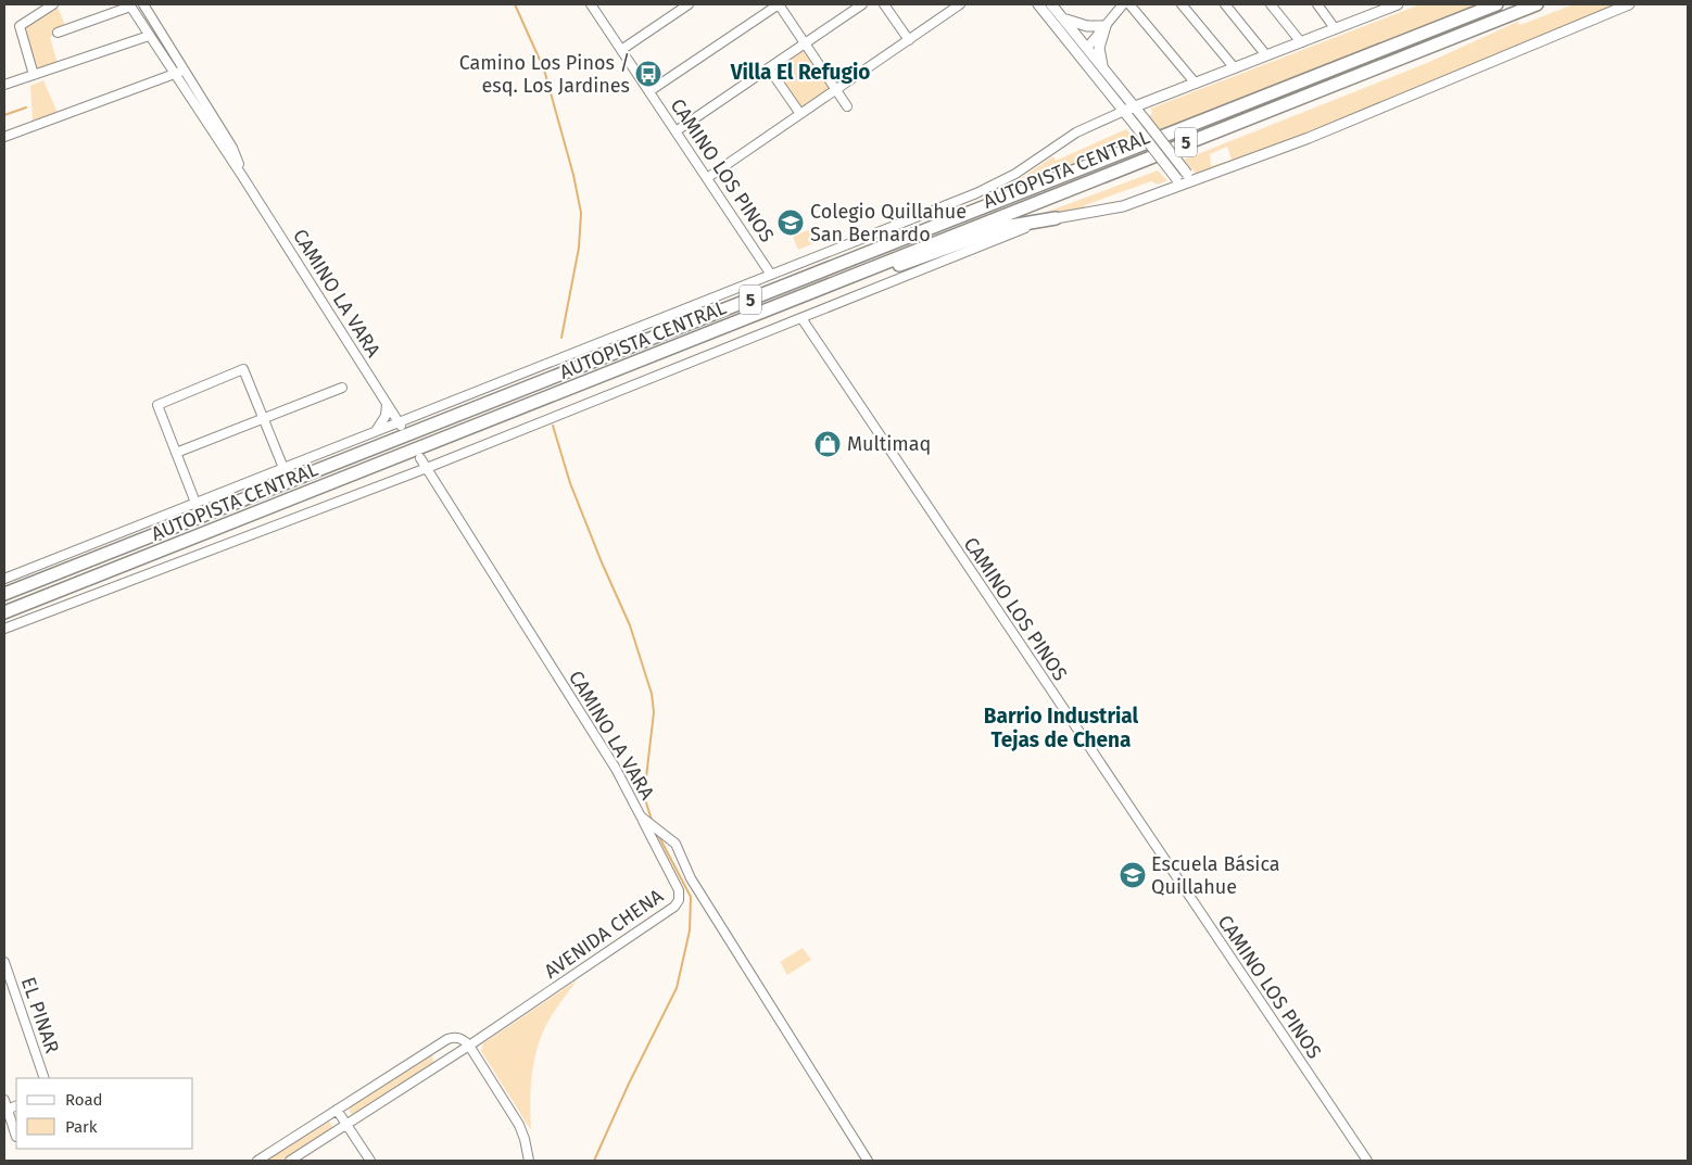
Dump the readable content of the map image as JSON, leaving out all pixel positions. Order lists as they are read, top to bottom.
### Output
{
  "streets": {
    "highway": ["5", "AUTOPISTA CENTRAL"],
    "street": [
      "CAMINO LOS PINOS",
      "CAMINO LA VARA",
      "AVENIDA CHENA",
      "EL PINAR"
    ]
  },
  "crossings": [
    ["CAMINO LA VARA", "AVENIDA CHENA"]
  ],
  "districts": ["Villa El Refugio", "Barrio Industrial Tejas de Chena"],
  "places": {
    "bus stop": ["Camino Los Pinos / esq. Los Jardines"],
    "school or university": ["Colegio Quillahue San Bernardo", "Escuela Básica Quillahue"],
    "shop": ["Multimaq"]
  },
  "legend": ["Road", "Park"]
}
